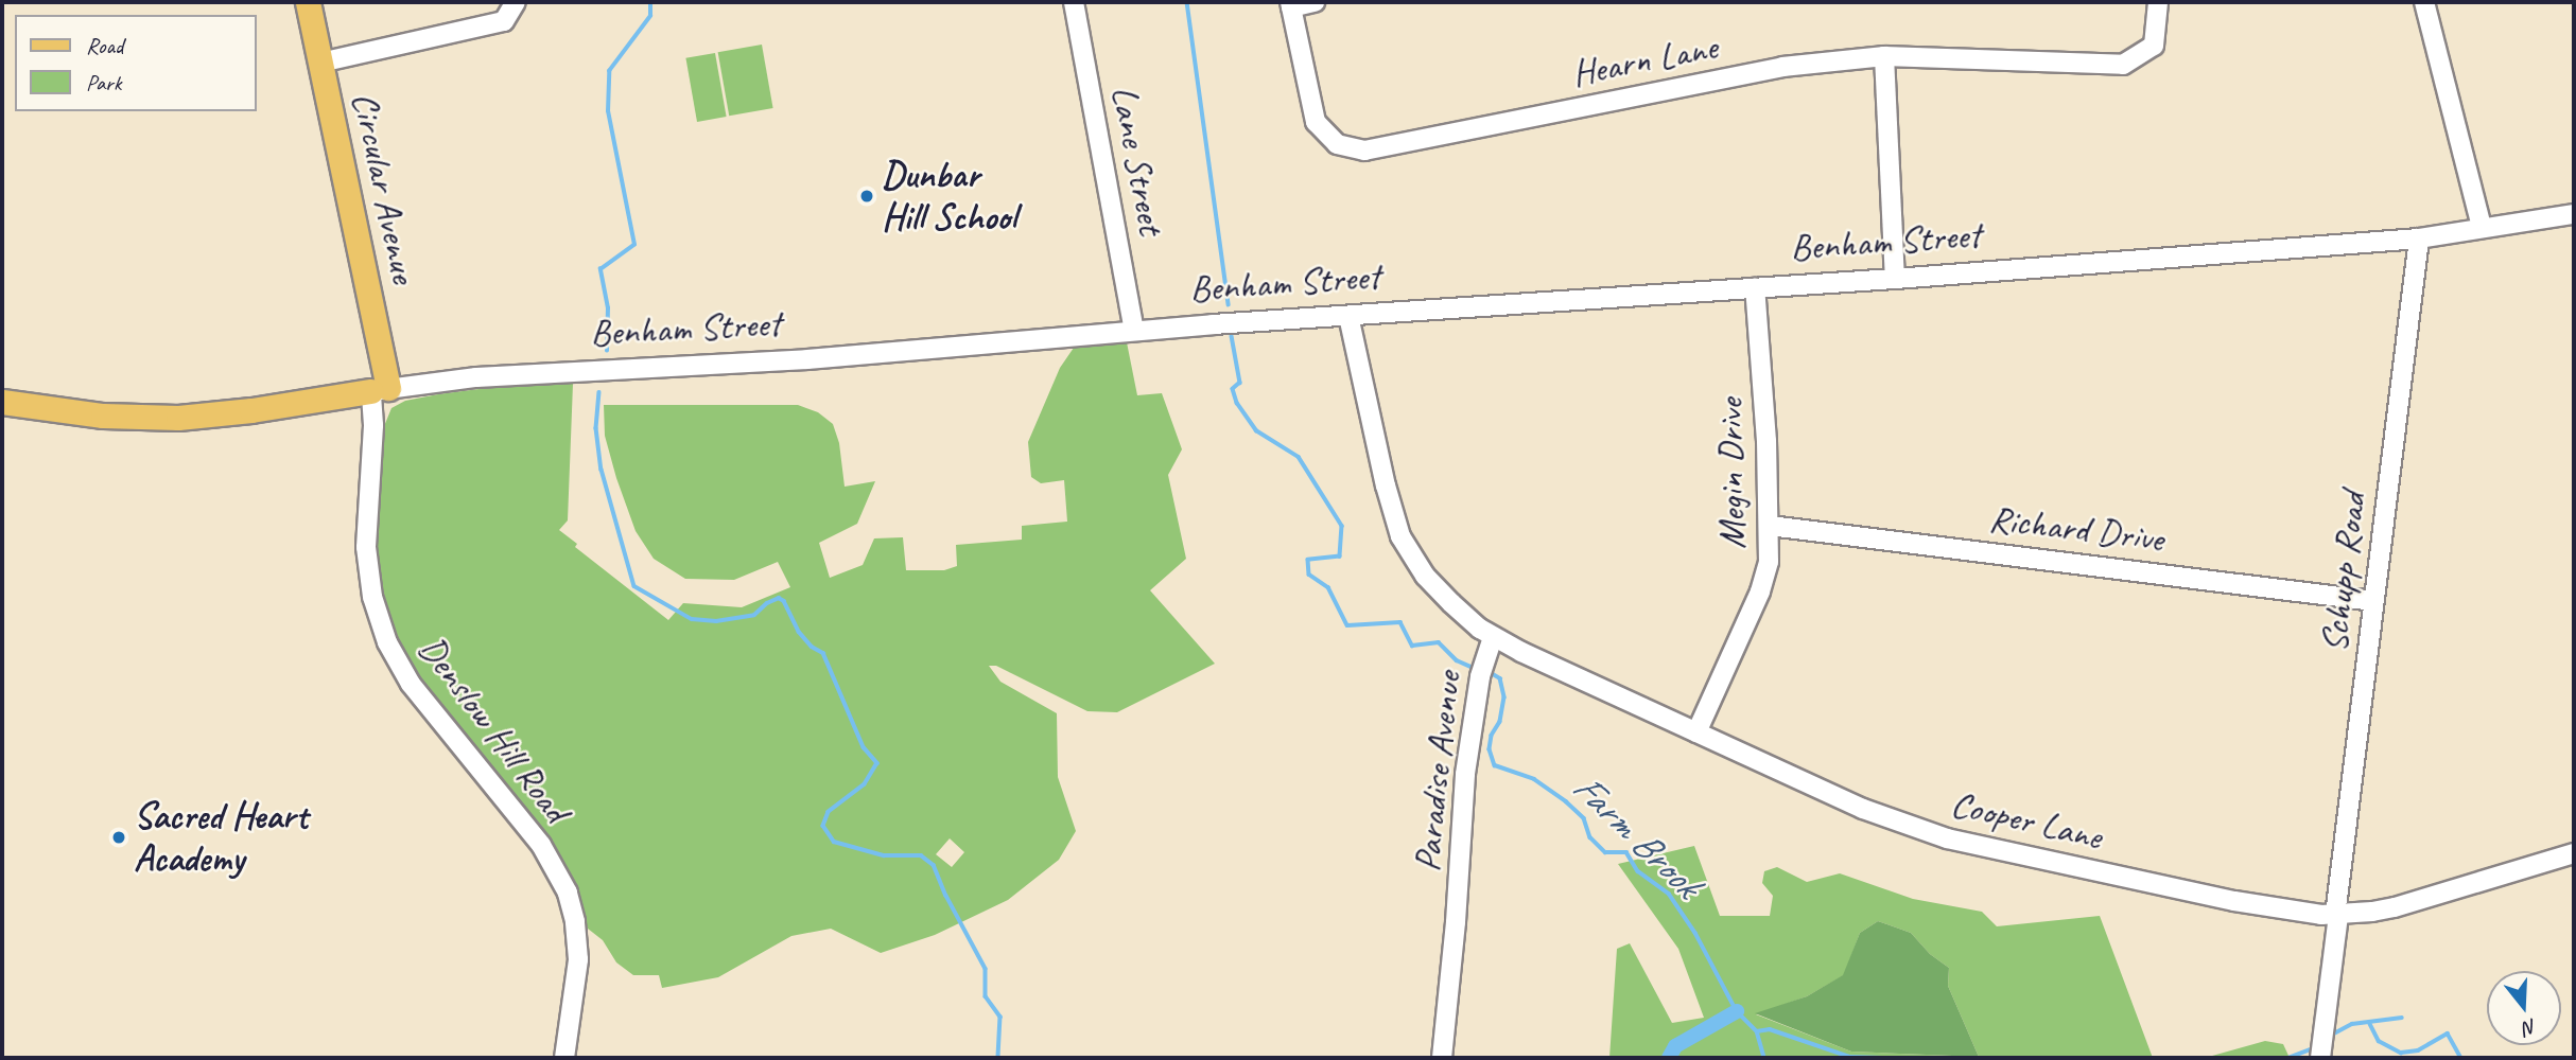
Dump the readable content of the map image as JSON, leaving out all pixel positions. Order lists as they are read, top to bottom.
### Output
{
  "streets": {
    "main road": ["Circular Avenue", "Benham Street"],
    "street": [
      "Hearn Lane",
      "Lane Street",
      "Megin Drive",
      "Richard Drive",
      "Schupp Road",
      "Denslow Hill Road",
      "Paradise Avenue",
      "Cooper Lane"
    ]
  },
  "crossings": [
    ["Lane Street", "Benham Street"],
    ["Circular Avenue", "Benham Street"],
    ["Circular Avenue", "Denslow Hill Road"],
    ["Benham Street", "Megin Drive"],
    ["Benham Street", "Schupp Road"],
    ["Benham Street", "Denslow Hill Road"],
    ["Benham Street", "Paradise Avenue"],
    ["Megin Drive", "Richard Drive"],
    ["Megin Drive", "Cooper Lane"],
    ["Richard Drive", "Schupp Road"],
    ["Schupp Road", "Cooper Lane"],
    ["Paradise Avenue", "Cooper Lane"]
  ],
  "water": ["Farm Brook"],
  "places": ["Dunbar Hill School", "Sacred Heart Academy"],
  "legend": ["Road", "Park"],
  "north": "bottom"
}
